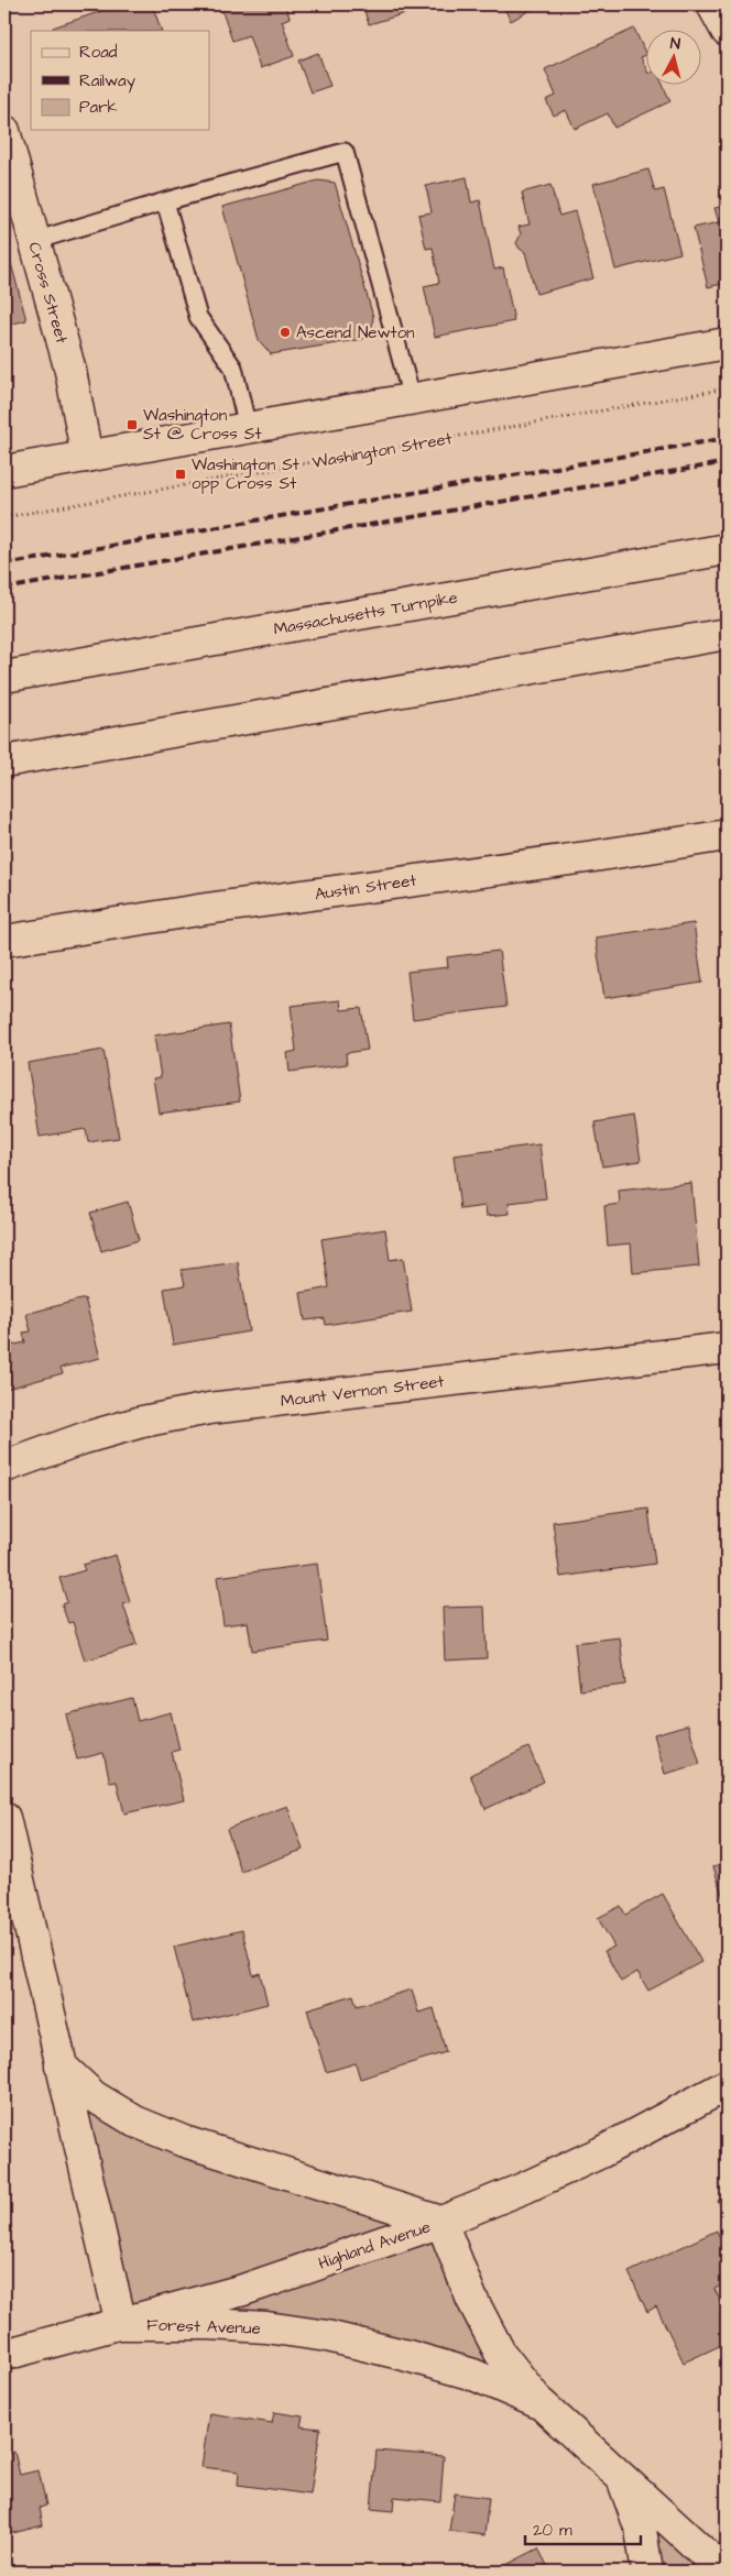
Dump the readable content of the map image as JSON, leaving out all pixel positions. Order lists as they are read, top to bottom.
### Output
{
  "streets": {
    "main road": [
      "Cross Street",
      "Massachusetts Turnpike",
      "Austin Street",
      "Mount Vernon Street",
      "Highland Avenue",
      "Forest Avenue"
    ],
    "path": ["Washington Street"]
  },
  "crossings": [
    ["Highland Avenue", "Forest Avenue"]
  ],
  "places": {
    "other": ["Ascend Newton"],
    "transit": ["Washington St @ Cross St", "Washington St opp Cross St"]
  },
  "legend": ["Road", "Railway", "Park"],
  "scale_bar": "20 m",
  "north": "top"
}
